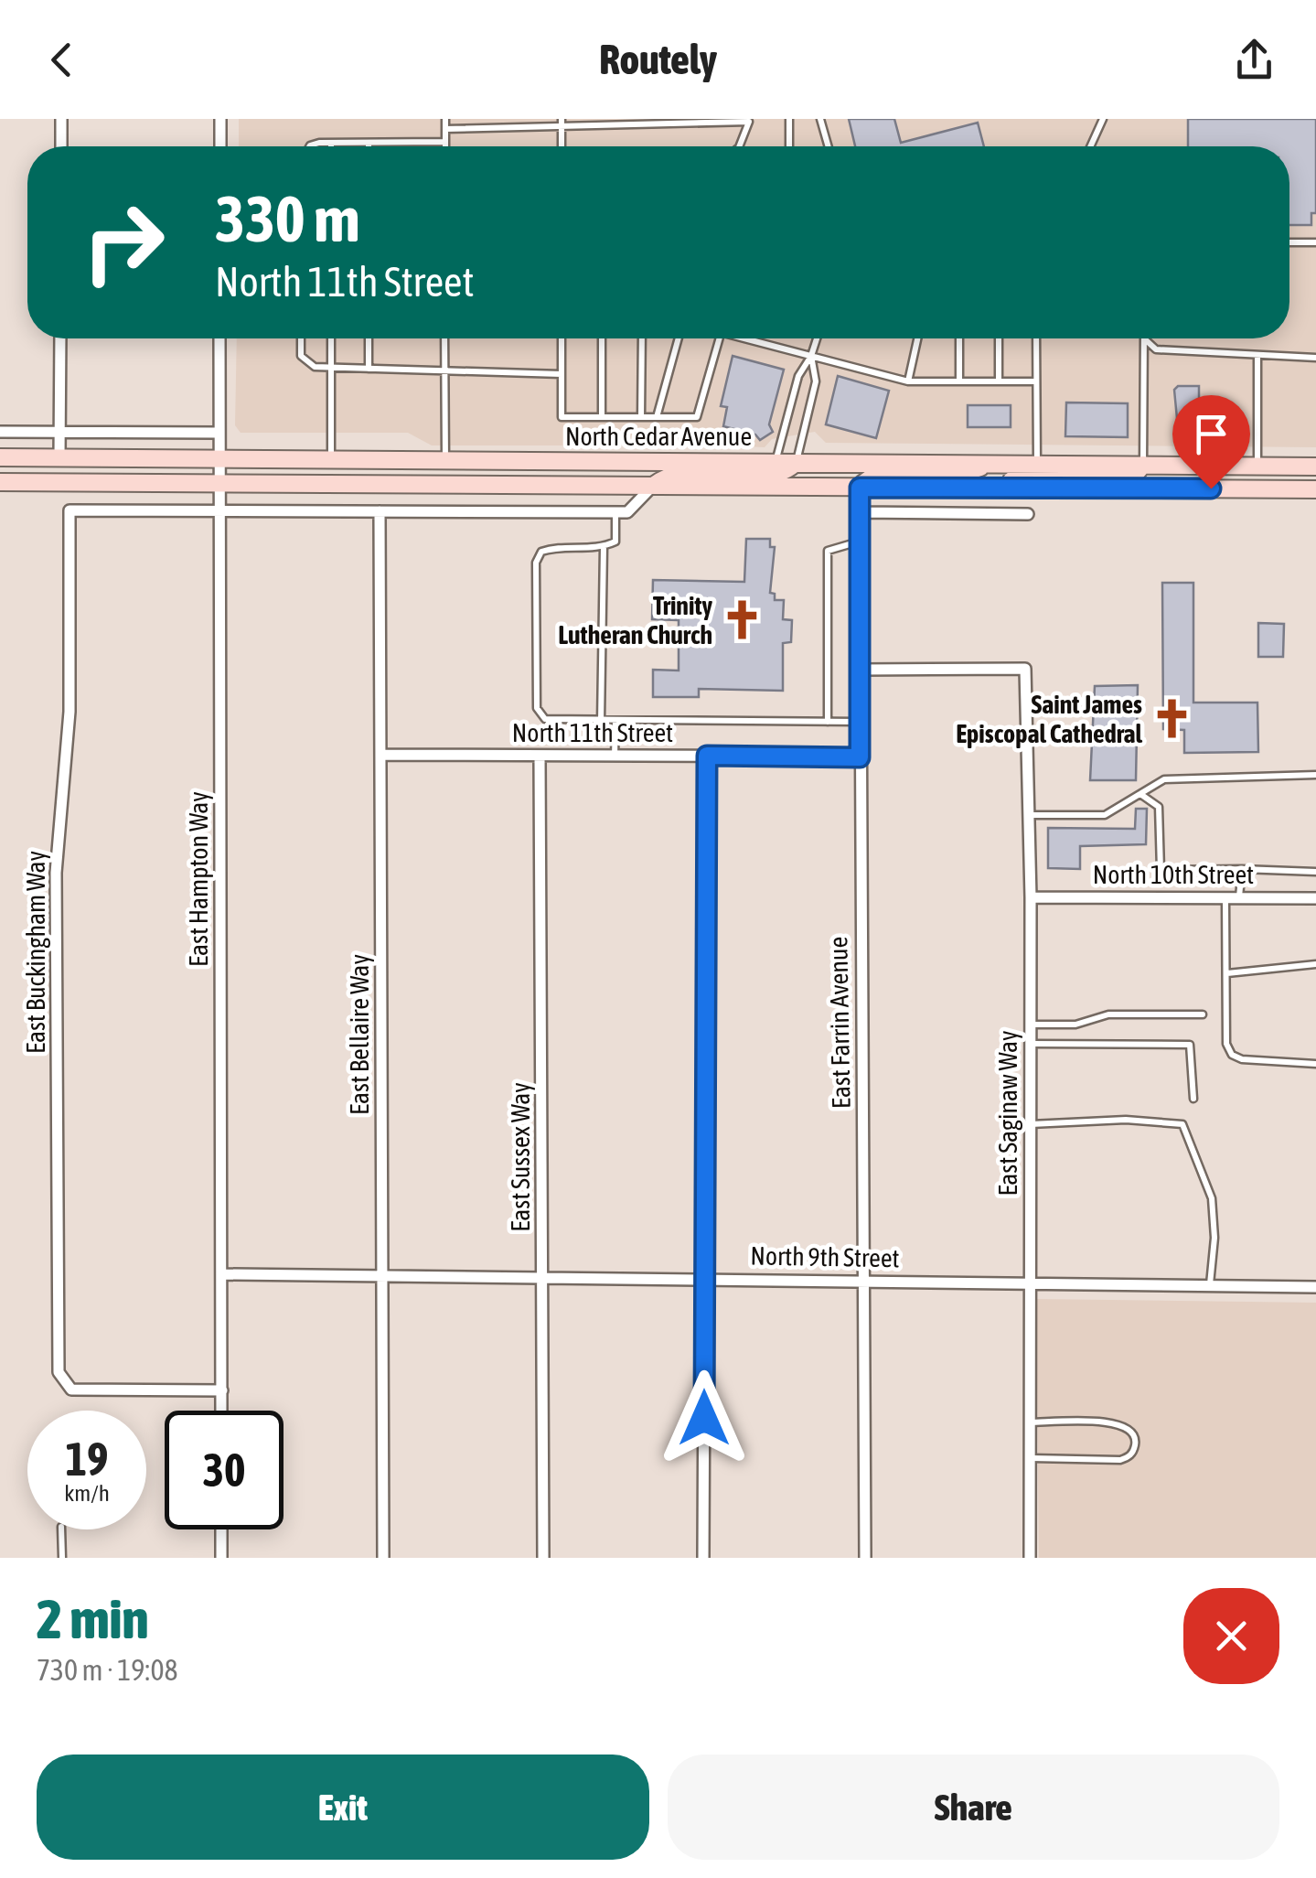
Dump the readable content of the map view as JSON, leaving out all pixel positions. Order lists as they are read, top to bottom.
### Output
{
  "streets": {
    "main road": ["North Cedar Avenue"],
    "street": [
      "North 11th Street",
      "North 10th Street",
      "East Hampton Way",
      "East Buckingham Way",
      "East Farrin Avenue",
      "East Bellaire Way",
      "East Saginaw Way",
      "East Sussex Way",
      "North 9th Street"
    ]
  },
  "crossings": [
    ["North Cedar Avenue", "East Hampton Way"],
    ["North Cedar Avenue", "East Farrin Avenue"],
    ["North 11th Street", "East Farrin Avenue"],
    ["North 11th Street", "East Bellaire Way"],
    ["North 11th Street", "East Sussex Way"],
    ["North 10th Street", "East Saginaw Way"],
    ["East Hampton Way", "East Buckingham Way"],
    ["East Hampton Way", "North 9th Street"],
    ["East Farrin Avenue", "East Saginaw Way"],
    ["East Farrin Avenue", "North 9th Street"],
    ["East Bellaire Way", "North 9th Street"],
    ["East Saginaw Way", "North 9th Street"],
    ["East Sussex Way", "North 9th Street"]
  ],
  "places": {
    "church": ["Trinity Lutheran Church", "Saint James Episcopal Cathedral"]
  },
  "page": {
    "header": "Routely",
    "turn": ["330 m", "North 11th Street"],
    "speed": "19 km/h",
    "limit": "30",
    "heading": ["2 min", "730 m · 19:08"],
    "buttons": ["Exit", "Share"]
  }
}
